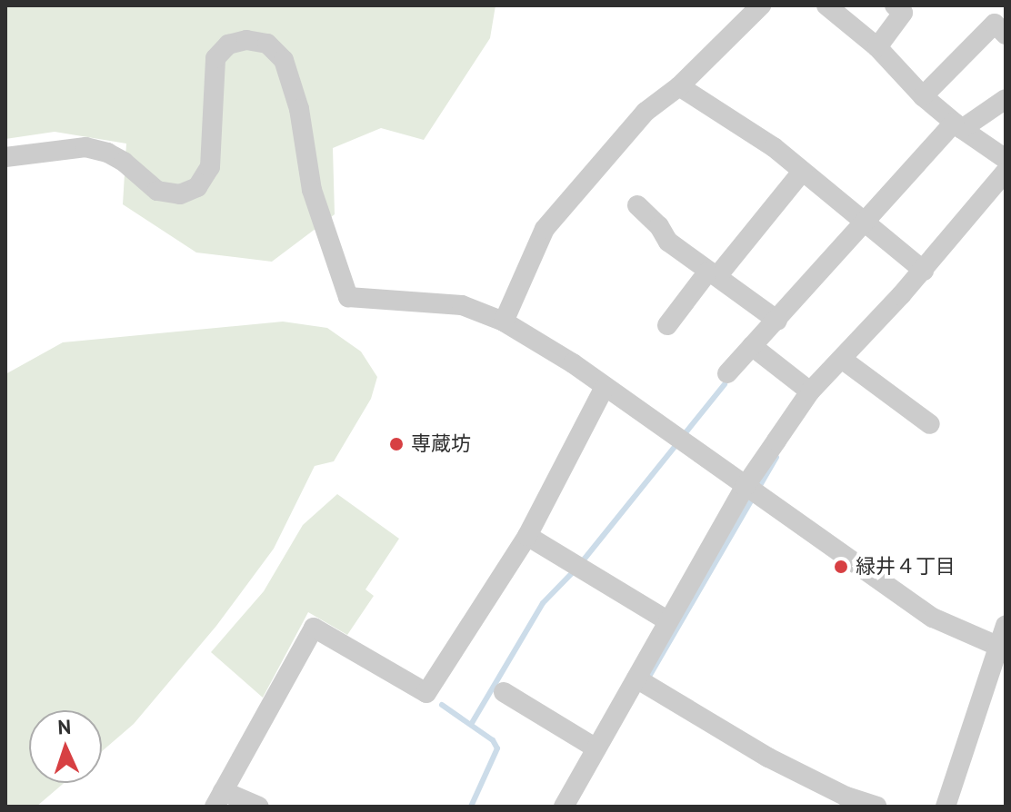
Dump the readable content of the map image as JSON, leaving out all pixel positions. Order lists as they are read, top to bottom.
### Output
{
  "places": ["専蔵坊", "緑井４丁目"],
  "north": "top"
}
